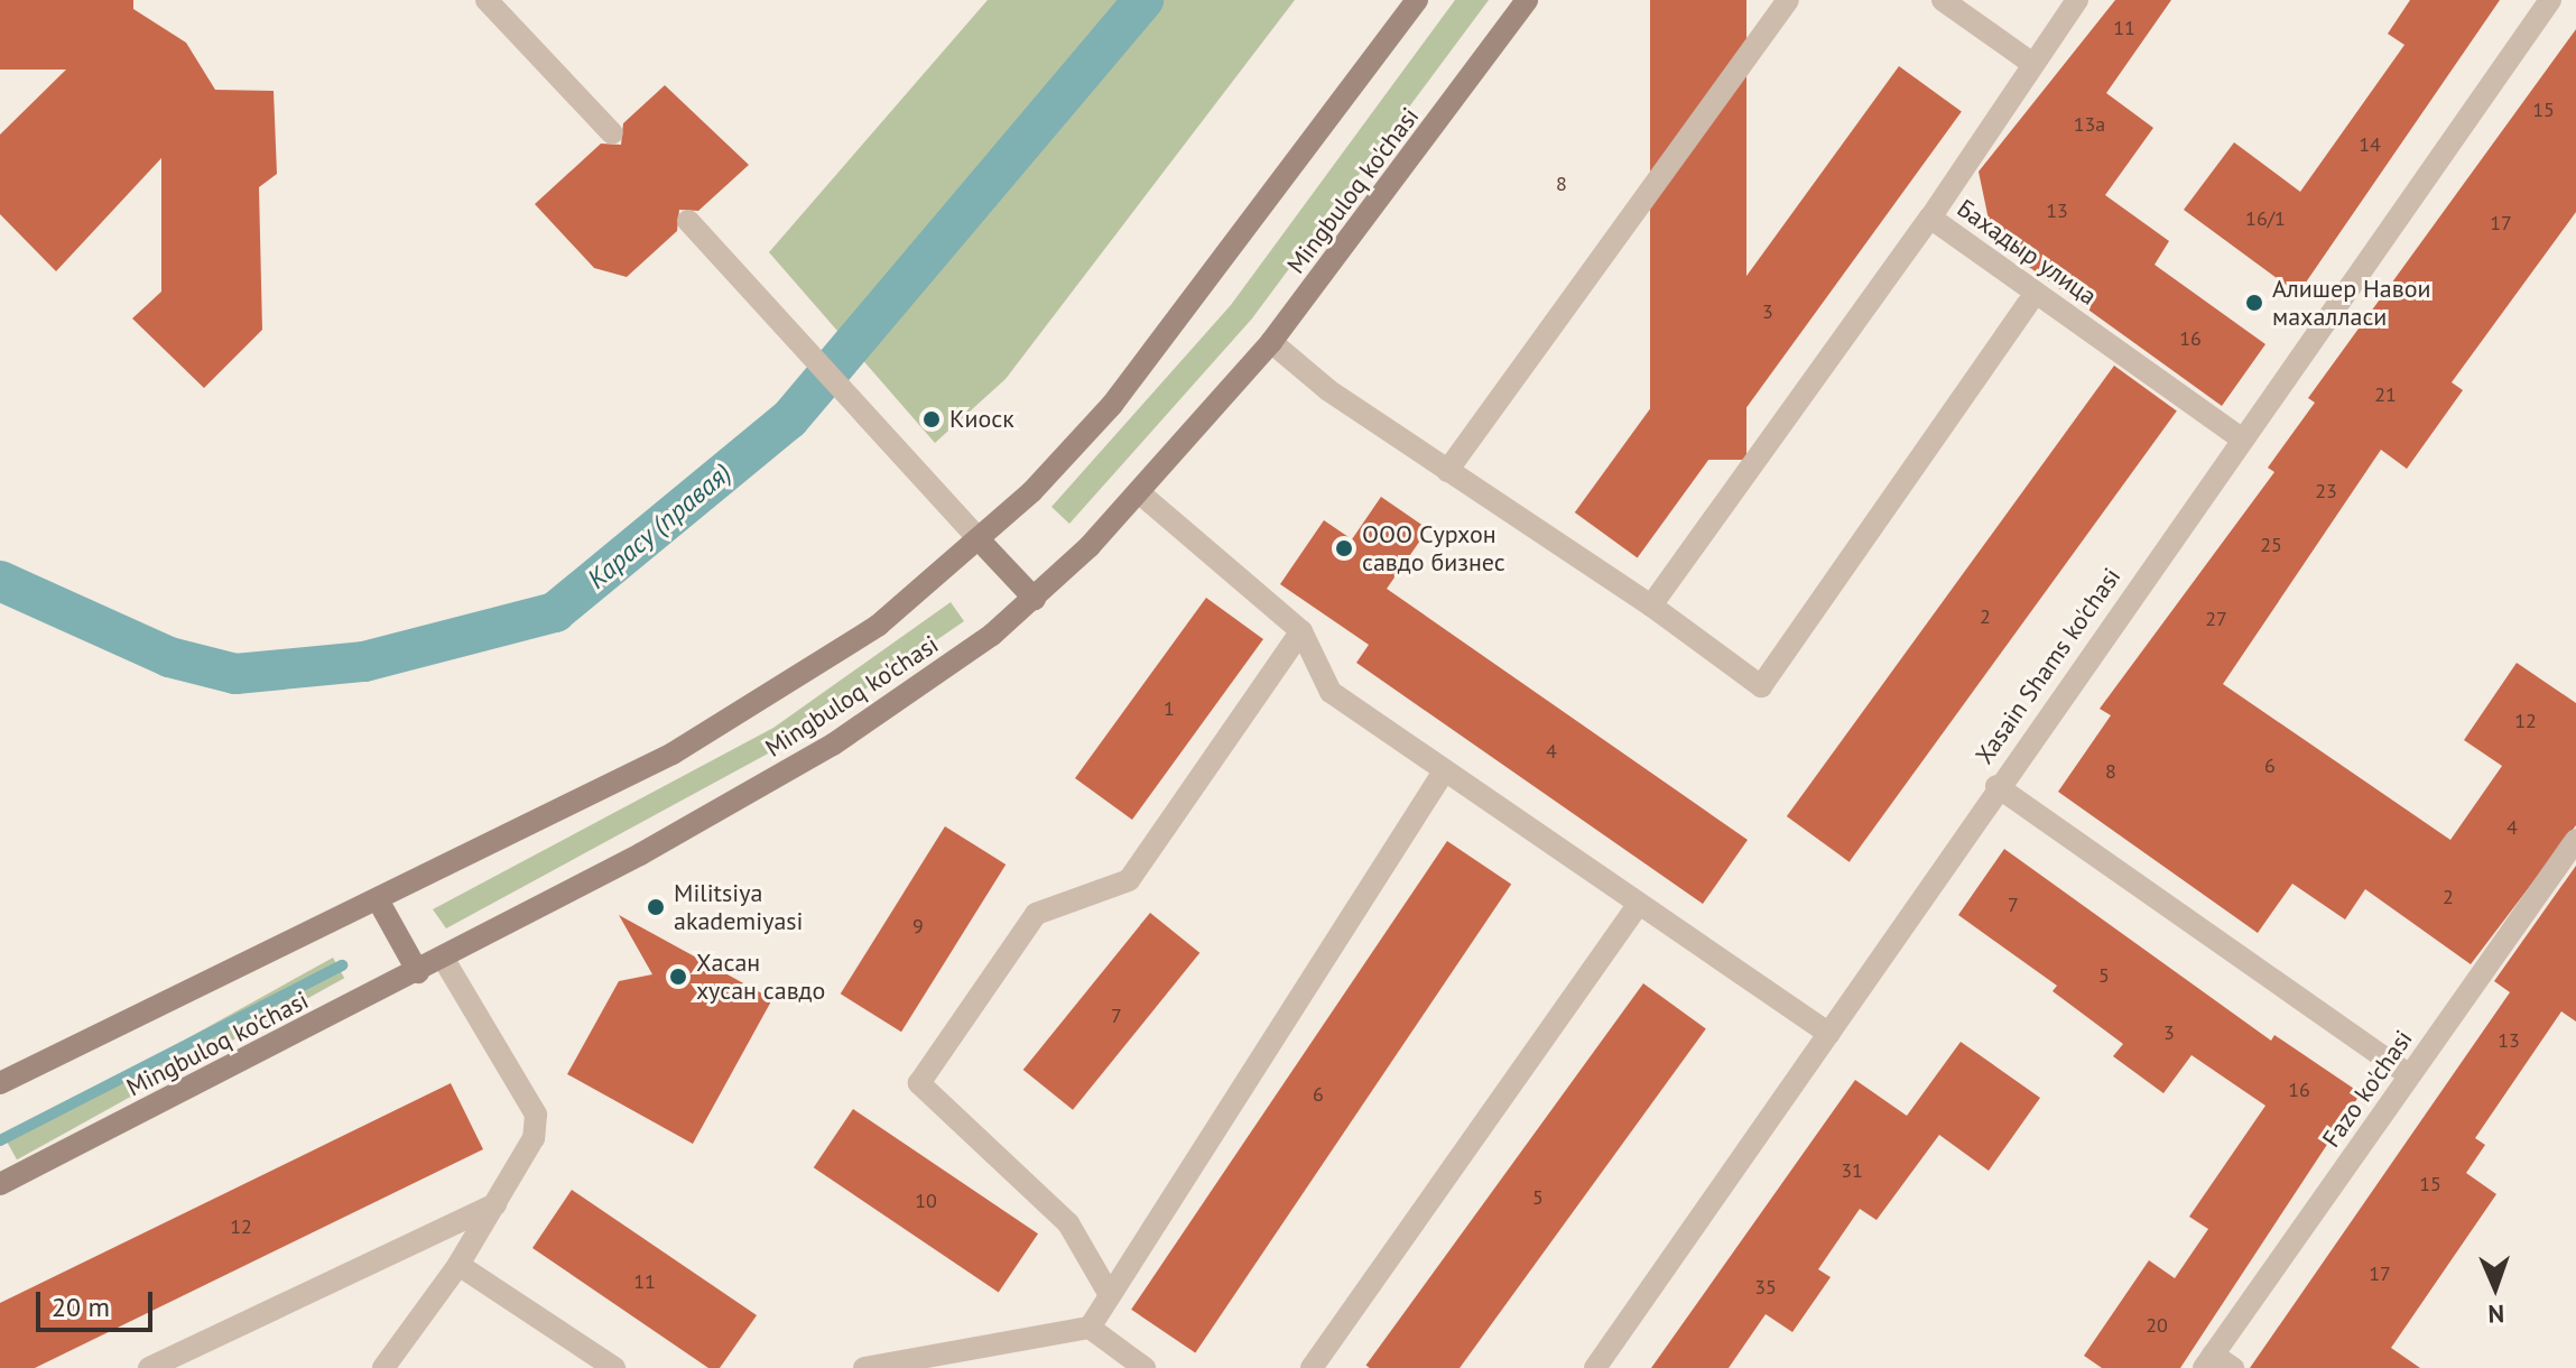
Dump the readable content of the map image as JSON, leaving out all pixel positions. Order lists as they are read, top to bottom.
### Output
{
  "streets": {
    "main road": ["Mingbuloq ko'chasi"],
    "street": ["Бахадыр улица", "Xasain Shams ko'chasi", "Fazo ko'chasi"]
  },
  "crossings": [
    ["Бахадыр улица", "Xasain Shams ko'chasi"]
  ],
  "water": ["Карасу (правая)"],
  "places": [
    "Алишер Навои махалласи",
    "Киоск",
    "ООО Сурхон савдо бизнес",
    "Militsiya akademiyasi",
    "Хасан хусан савдо"
  ],
  "house_numbers": [
    "11",
    "15",
    "13а",
    "14",
    "8",
    "13",
    "16/1",
    "17",
    "3",
    "16",
    "21",
    "23",
    "25",
    "2",
    "27",
    "1",
    "12",
    "4",
    "6",
    "8",
    "4",
    "2",
    "7",
    "9",
    "5",
    "7",
    "3",
    "13",
    "16",
    "6",
    "31",
    "15",
    "5",
    "10",
    "12",
    "17",
    "11",
    "35",
    "20"
  ],
  "scale_bar": "20 m",
  "north": "bottom"
}
